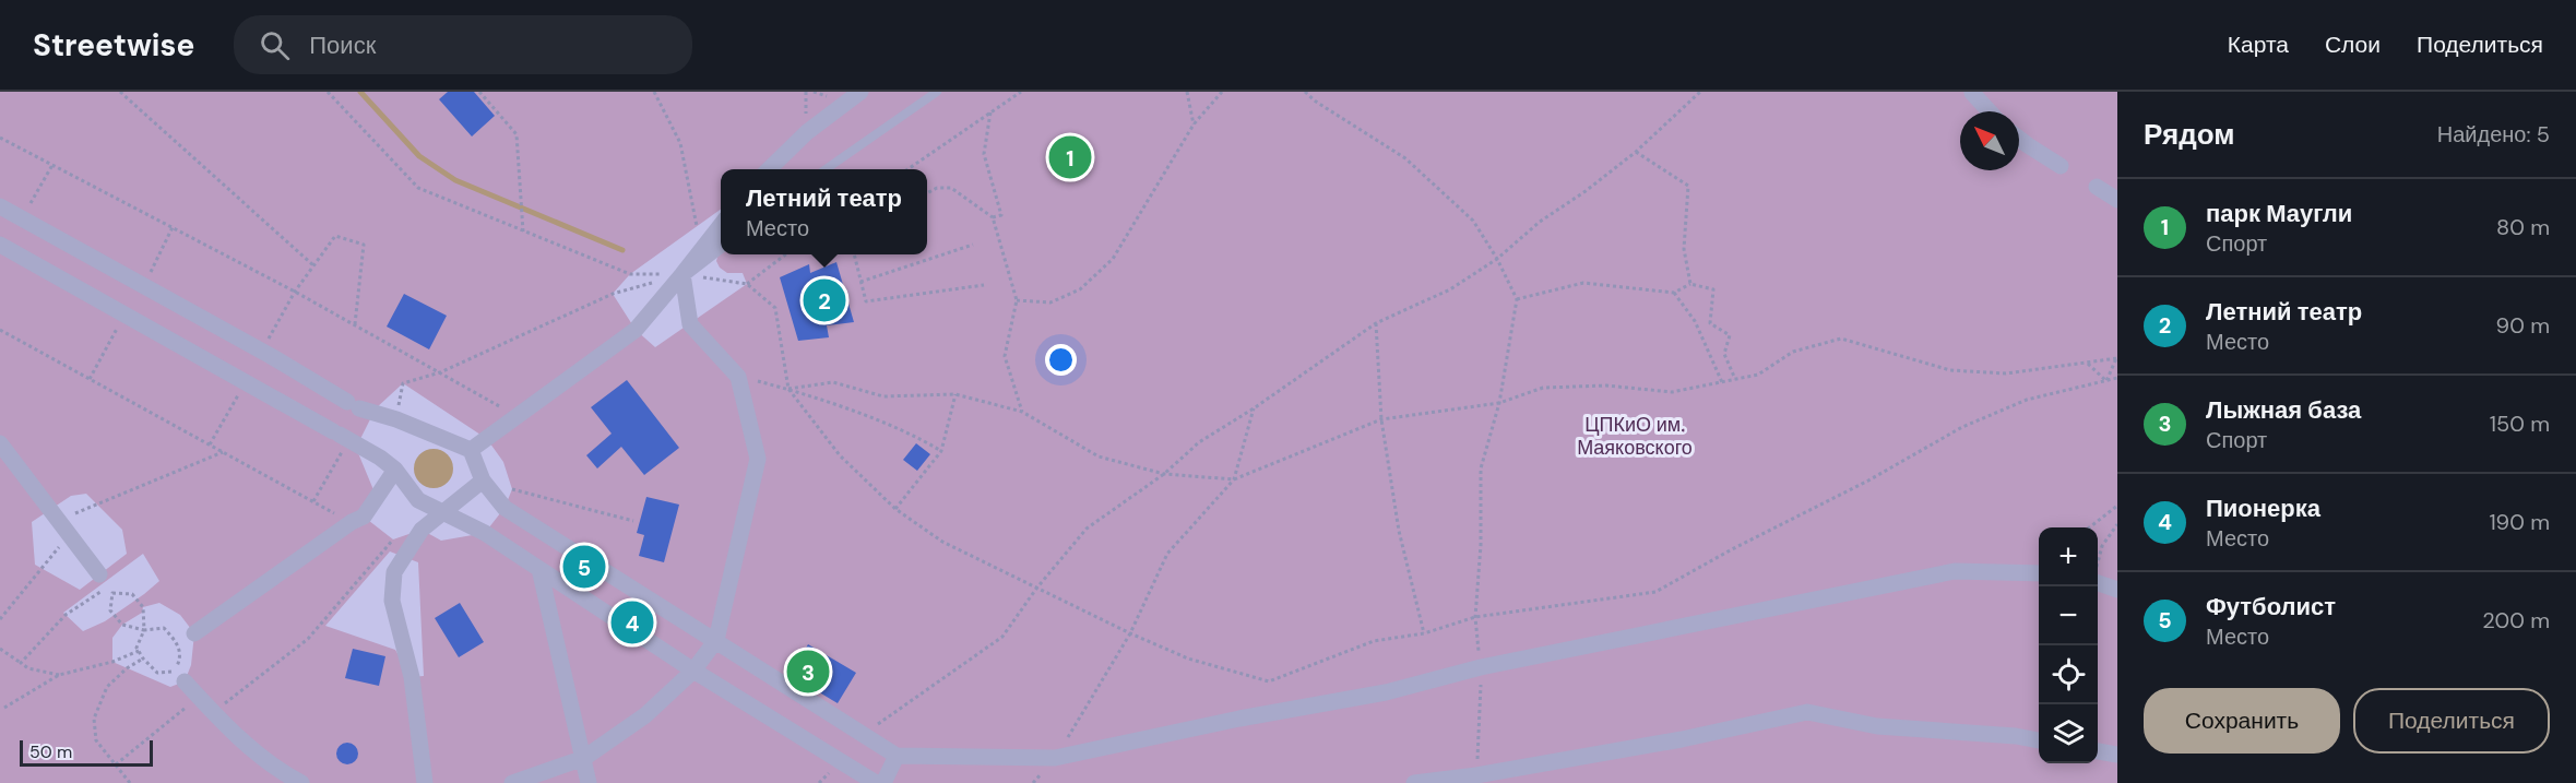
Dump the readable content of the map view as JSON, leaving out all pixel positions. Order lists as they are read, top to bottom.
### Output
{
  "parks": ["ЦПКиО им. Маяковского"],
  "scale_bar": "50 m",
  "north": "top left",
  "page": {
    "header": "Streetwise",
    "search": "Поиск",
    "nav": ["Карта", "Слои", "Поделиться"],
    "heading": ["Рядом", "Найдено: 5"],
    "pins": [
      "1",
      "2",
      "5",
      "4",
      "3"
    ],
    "popup": ["Летний театр", "Место"],
    "list": [
      {
        "mark": "1",
        "name": "парк Маугли",
        "note": "Спорт",
        "value": "80 m"
      },
      {
        "mark": "2",
        "name": "Летний театр",
        "note": "Место",
        "value": "90 m"
      },
      {
        "mark": "3",
        "name": "Лыжная база",
        "note": "Спорт",
        "value": "150 m"
      },
      {
        "mark": "4",
        "name": "Пионерка",
        "note": "Место",
        "value": "190 m"
      },
      {
        "mark": "5",
        "name": "Футболист",
        "note": "Место",
        "value": "200 m"
      }
    ],
    "map_buttons": ["+", "−"],
    "buttons": ["Сохранить", "Поделиться"],
    "scale": "50 m"
  }
}
